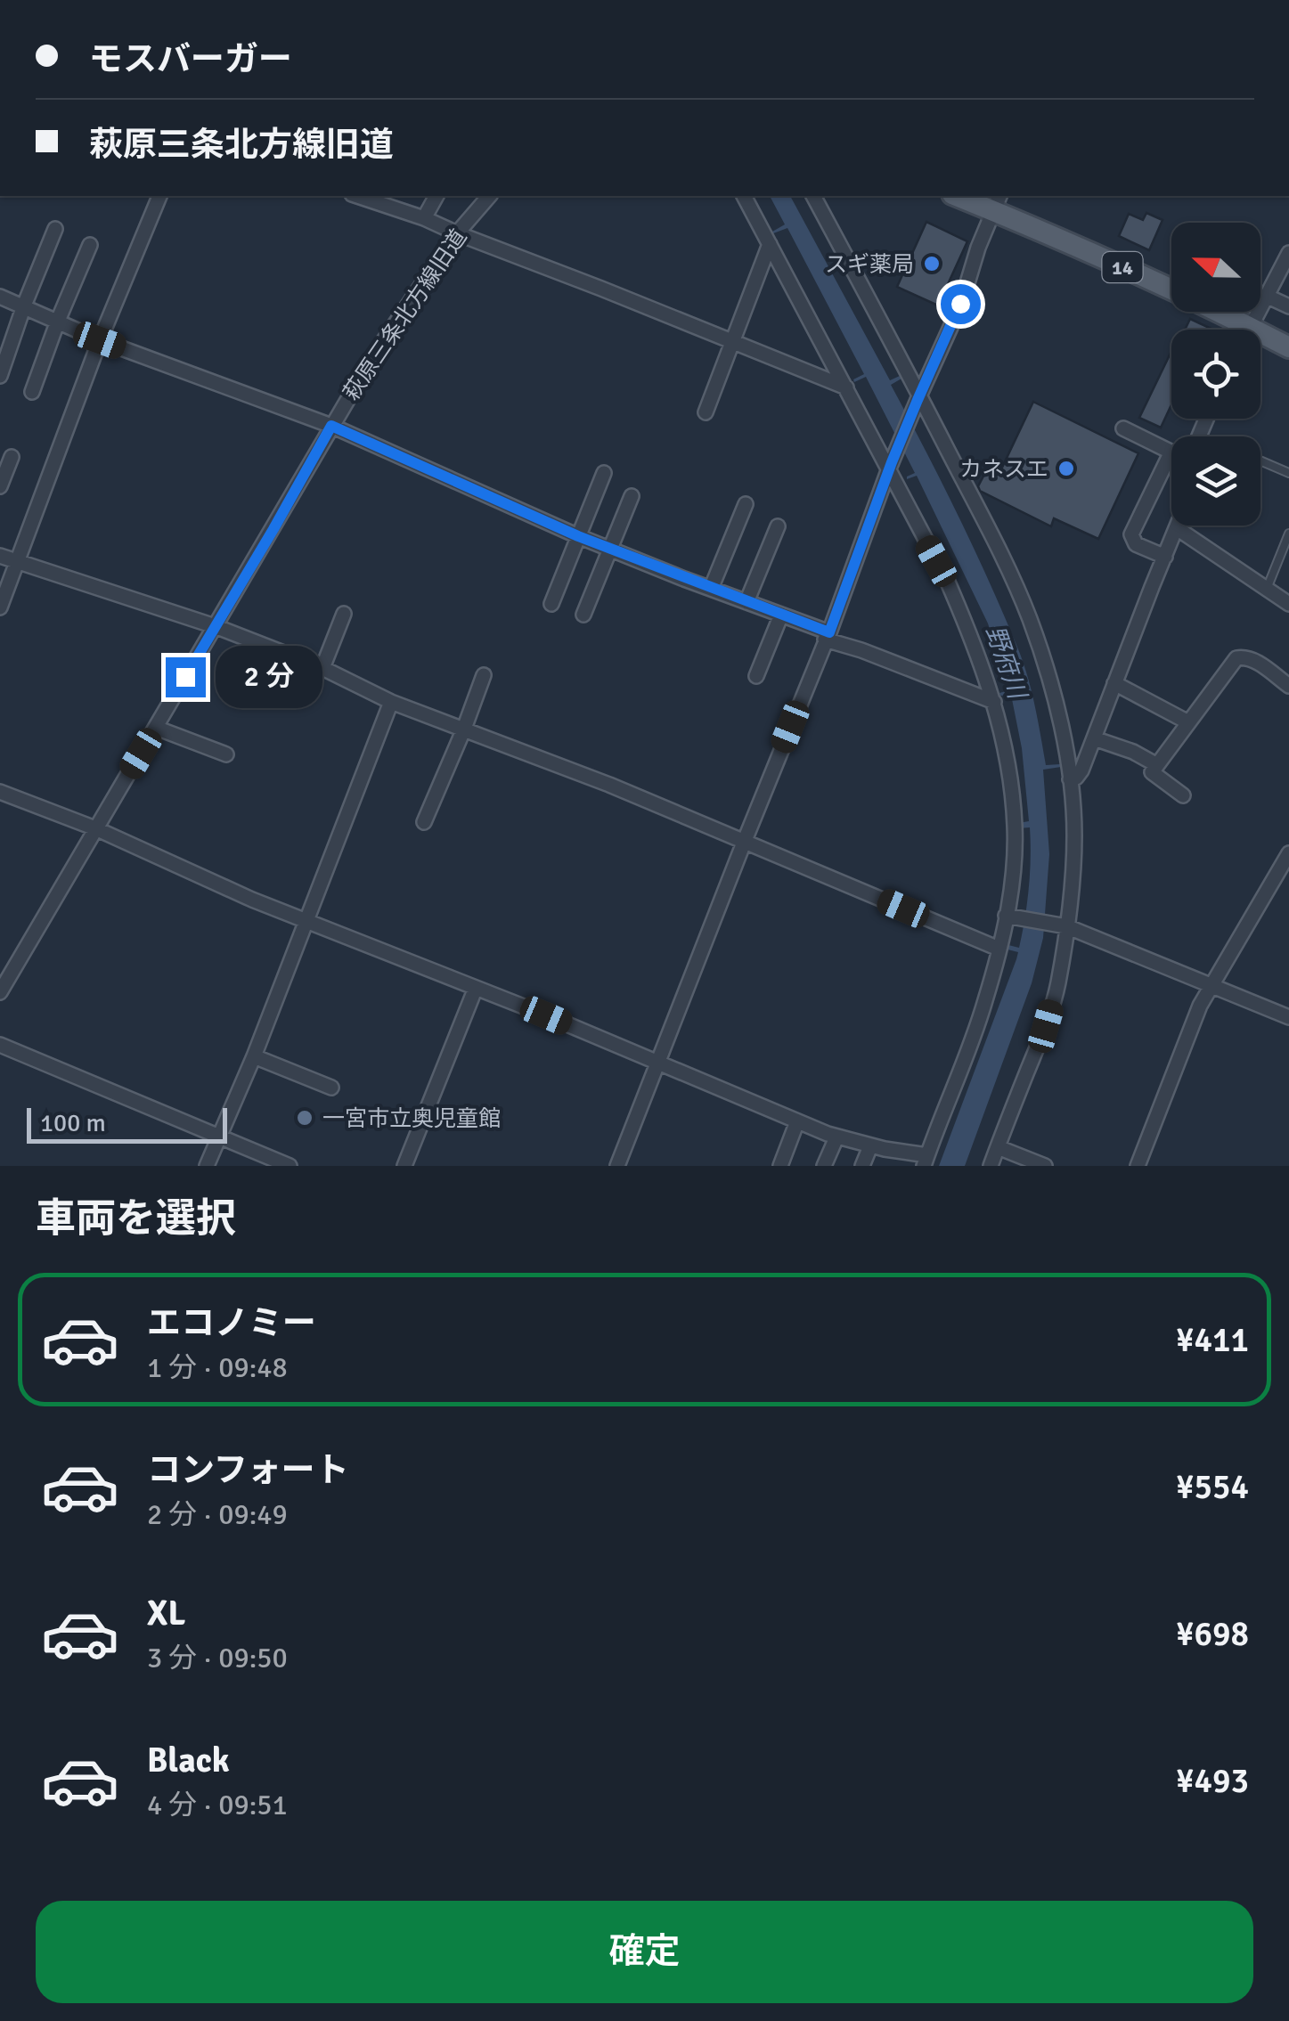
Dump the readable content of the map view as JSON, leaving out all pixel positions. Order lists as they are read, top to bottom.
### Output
{
  "streets": {
    "main road": ["14"],
    "street": ["萩原三条北方線旧道"]
  },
  "water": ["野府川"],
  "places": ["スギ薬局", "カネスエ", "一宮市立奥児童館"],
  "scale_bar": "100 m",
  "north": "left",
  "page": {
    "banner": ["モスバーガー", "萩原三条北方線旧道"],
    "bubble": "2 分",
    "scale": "100 m",
    "heading": "車両を選択",
    "list": [
      {
        "name": "エコノミー",
        "note": "1 分 · 09:48",
        "value": "¥411"
      },
      {
        "name": "コンフォート",
        "note": "2 分 · 09:49",
        "value": "¥554"
      },
      {
        "name": "XL",
        "note": "3 分 · 09:50",
        "value": "¥698"
      },
      {
        "name": "Black",
        "note": "4 分 · 09:51",
        "value": "¥493"
      }
    ],
    "buttons": "確定"
  }
}
